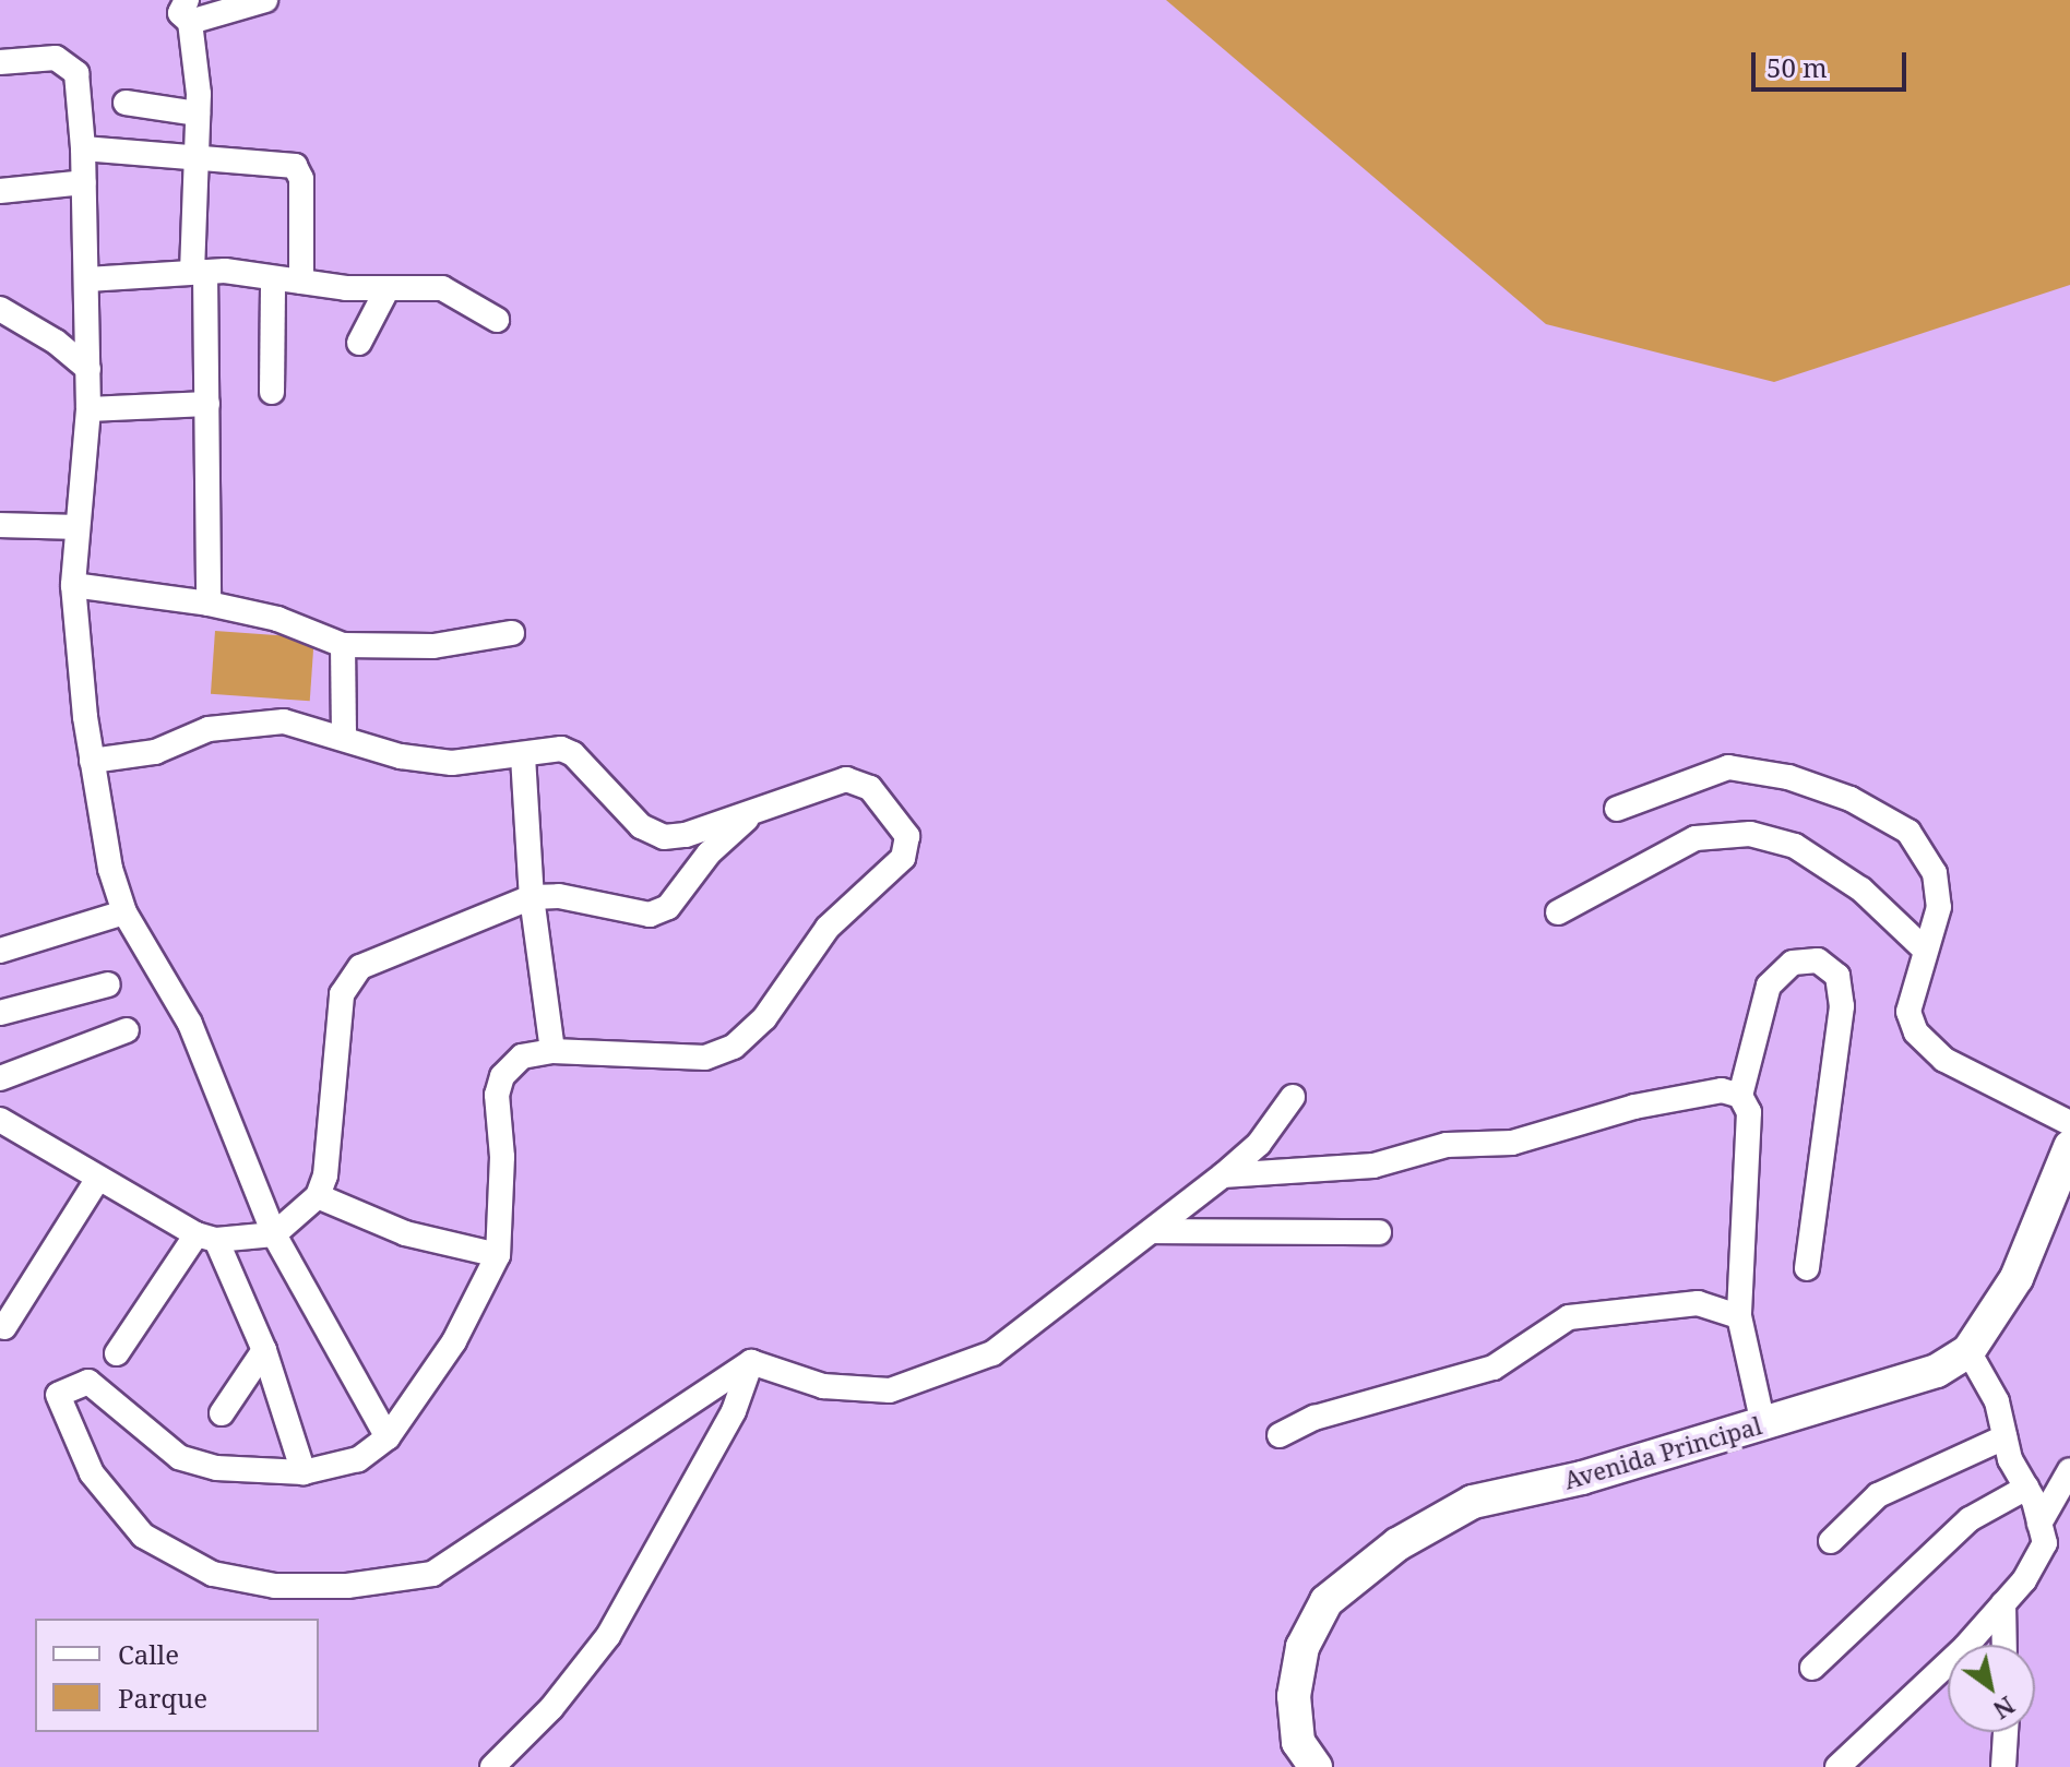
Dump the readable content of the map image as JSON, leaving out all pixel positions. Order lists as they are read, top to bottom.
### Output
{
  "streets": {
    "street": ["Avenida Principal"]
  },
  "legend": ["Calle", "Parque"],
  "scale_bar": "50 m",
  "north": "bottom right"
}
